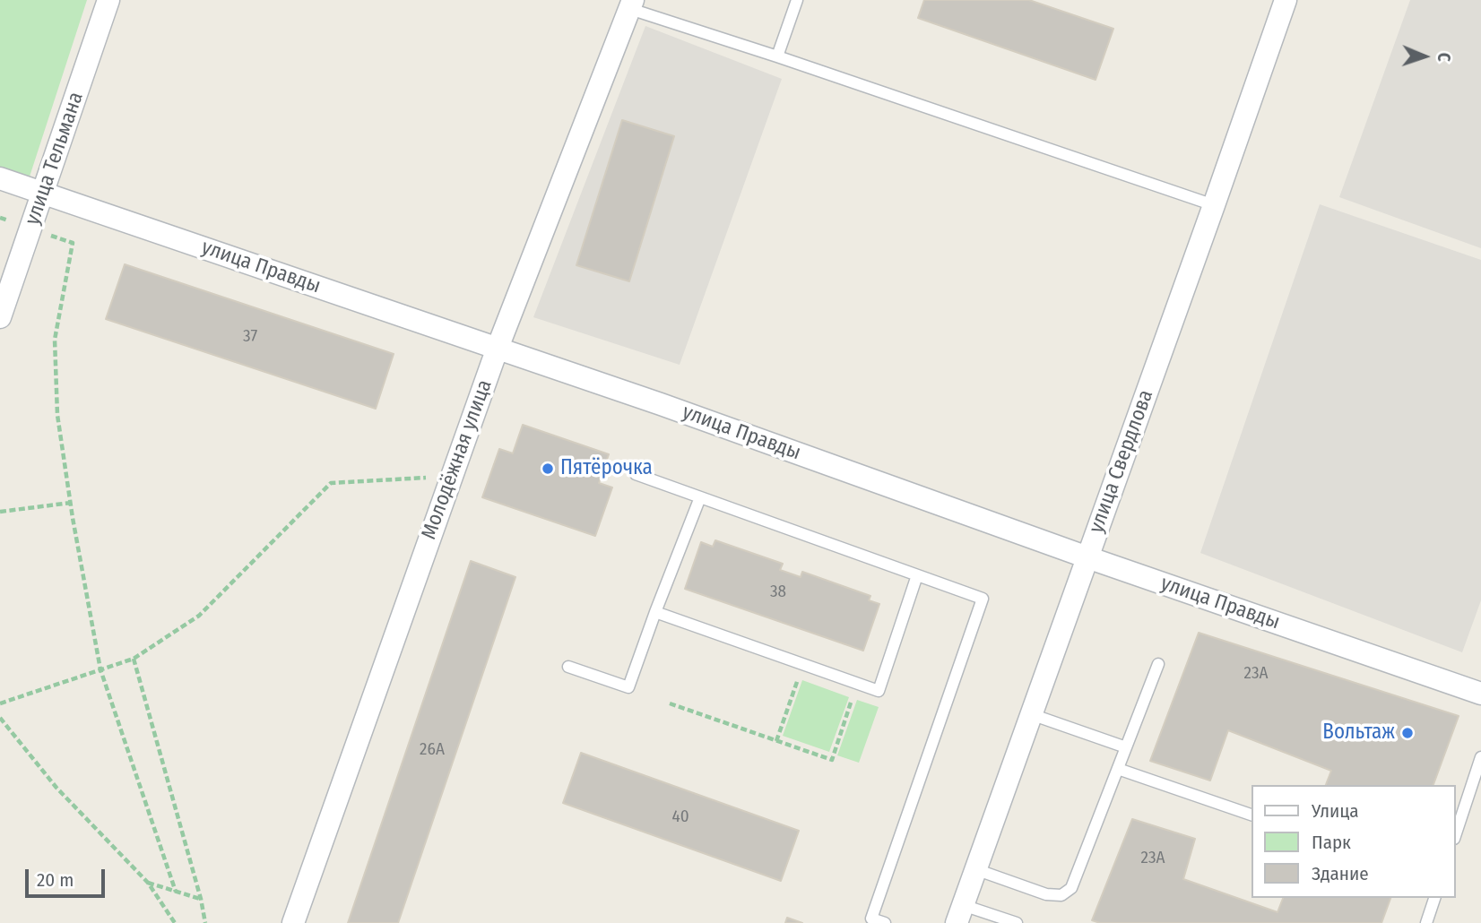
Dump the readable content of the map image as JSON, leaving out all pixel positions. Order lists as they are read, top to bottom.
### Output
{
  "streets": {
    "street": [
      "улица Тельмана",
      "улица Правды",
      "Молодёжная улица",
      "улица Свердлова"
    ]
  },
  "crossings": [
    ["улица Тельмана", "улица Правды"],
    ["улица Правды", "Молодёжная улица"],
    ["улица Правды", "улица Свердлова"]
  ],
  "places": ["Пятёрочка", "Вольтаж"],
  "house_numbers": [
    "37",
    "38",
    "23А",
    "26А",
    "40",
    "23А"
  ],
  "legend": ["Улица", "Парк", "Здание"],
  "scale_bar": "20 m",
  "north": "right"
}
